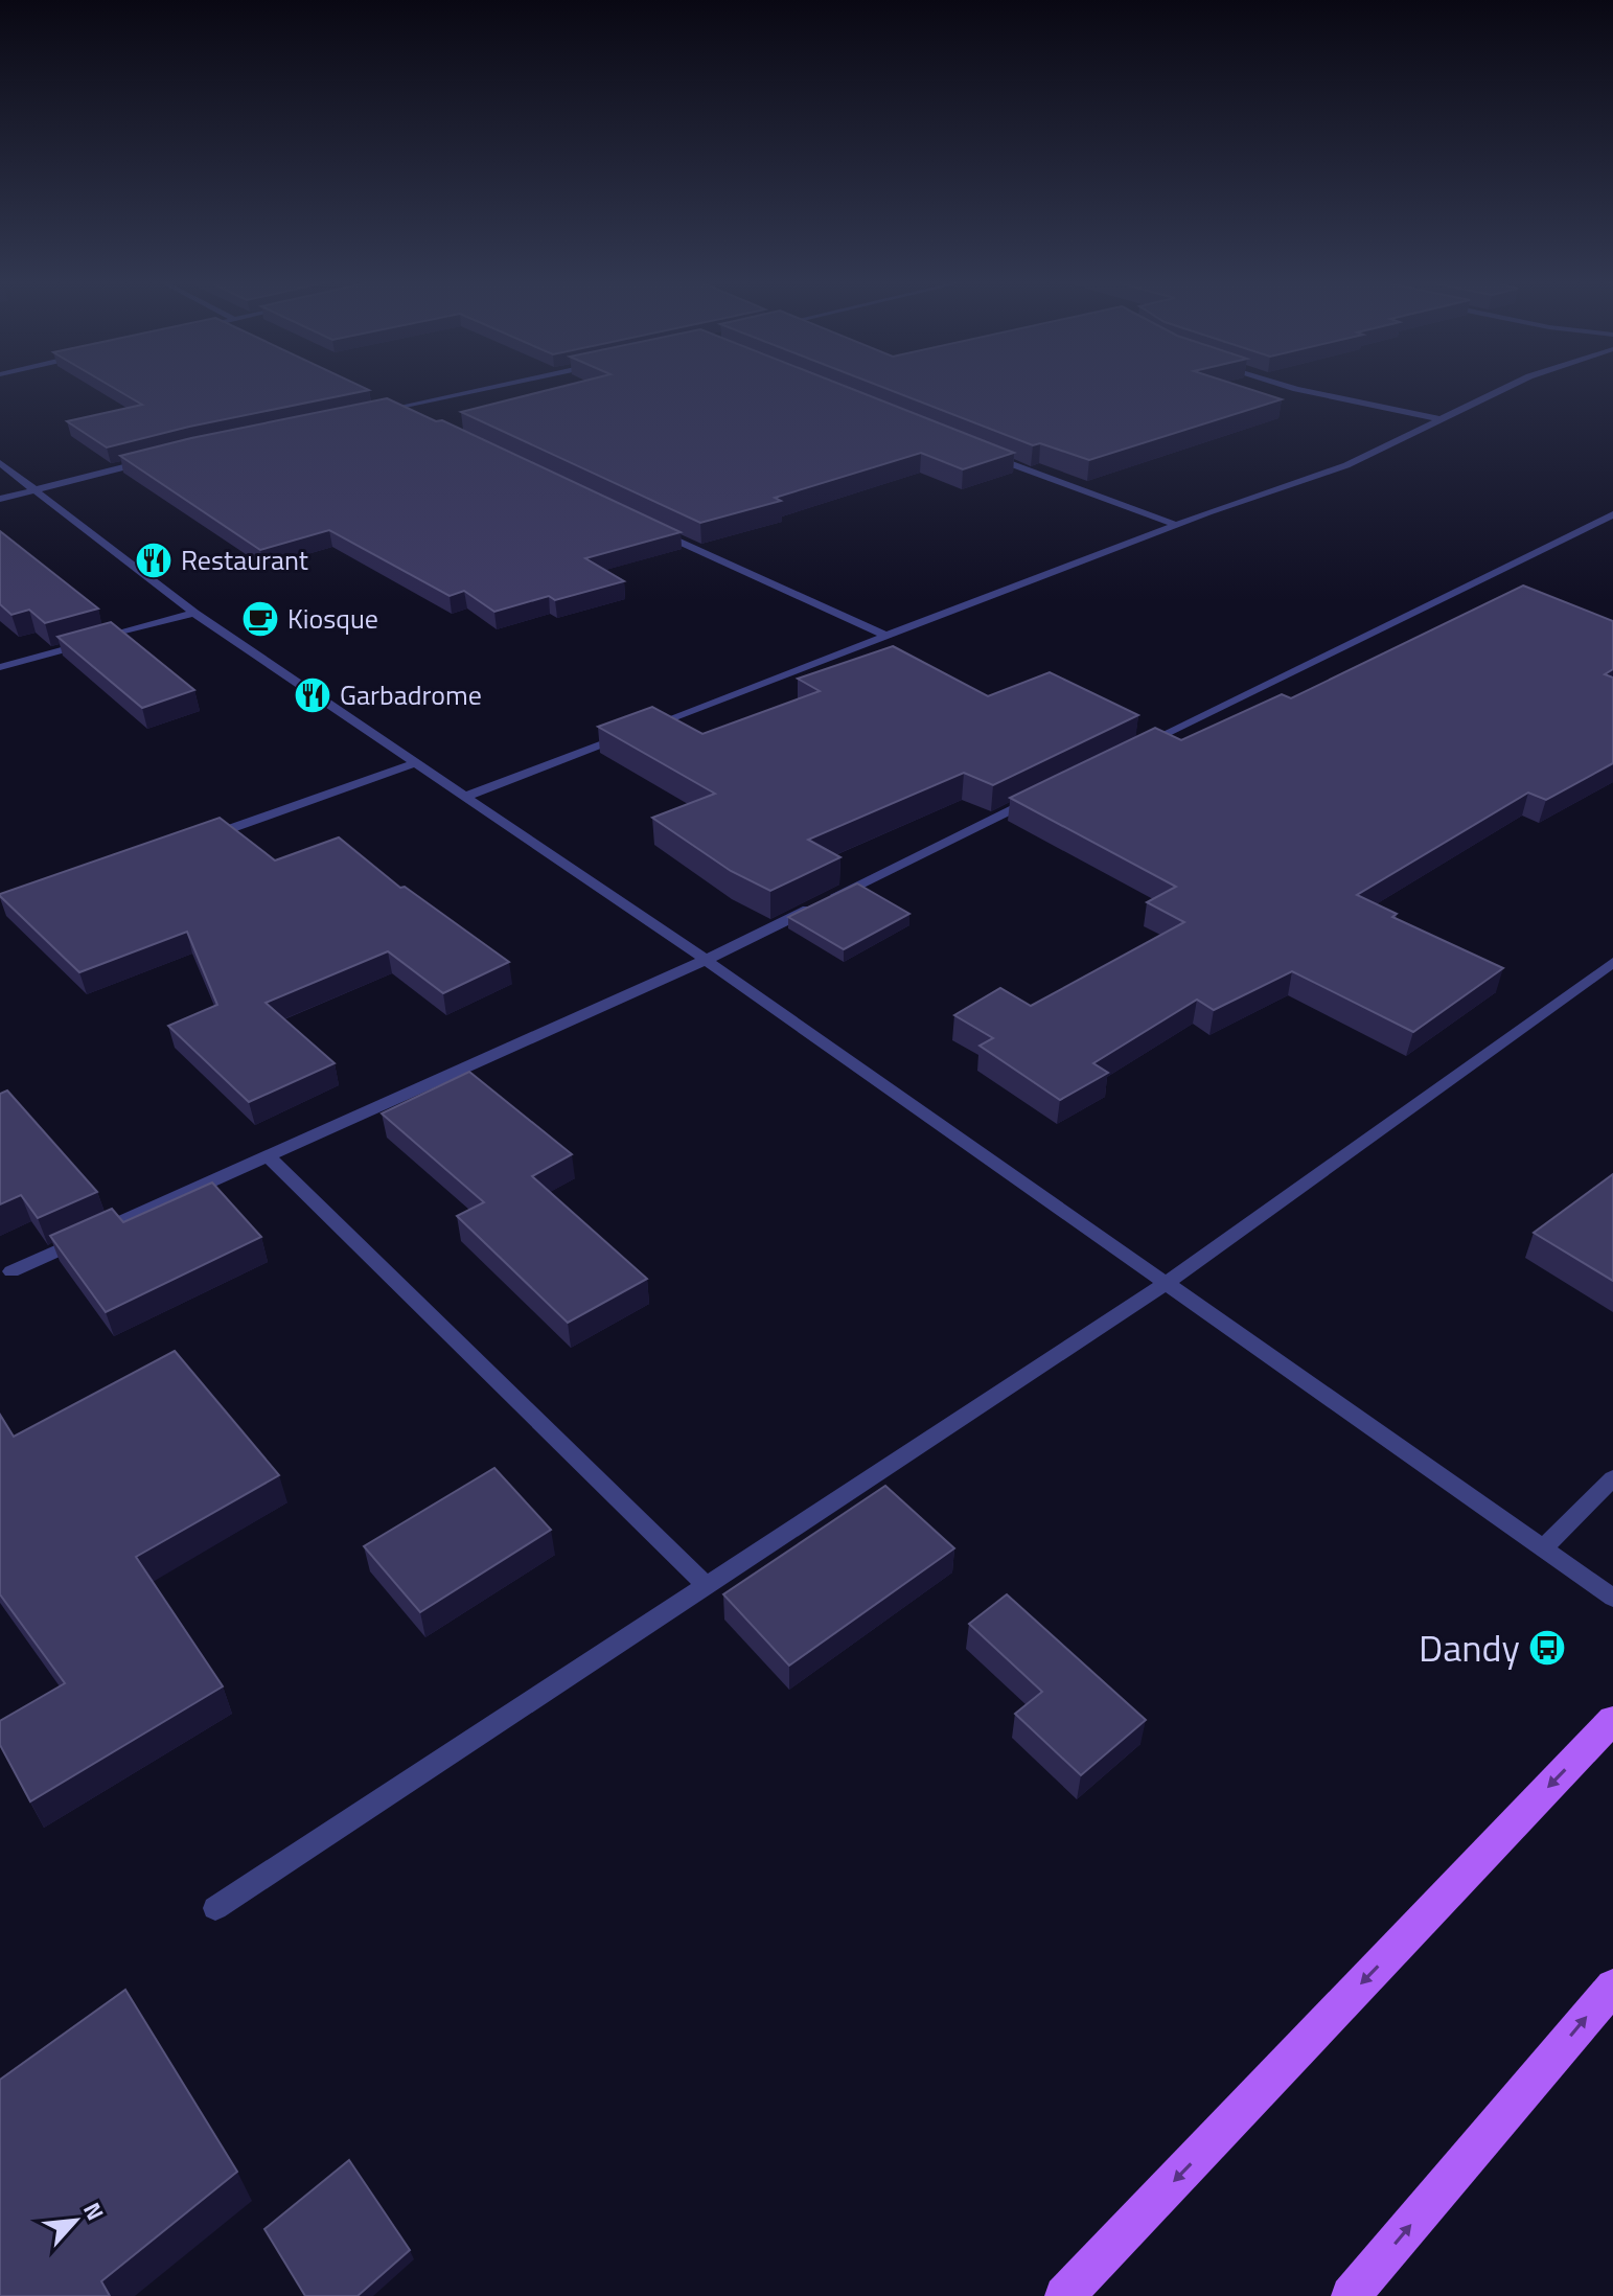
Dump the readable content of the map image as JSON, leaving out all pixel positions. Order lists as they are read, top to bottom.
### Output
{
  "places": {
    "restaurant": ["Restaurant", "Garbadrome"],
    "cafe": ["Kiosque"],
    "bus stop": ["Dandy"]
  },
  "north": "top right"
}
